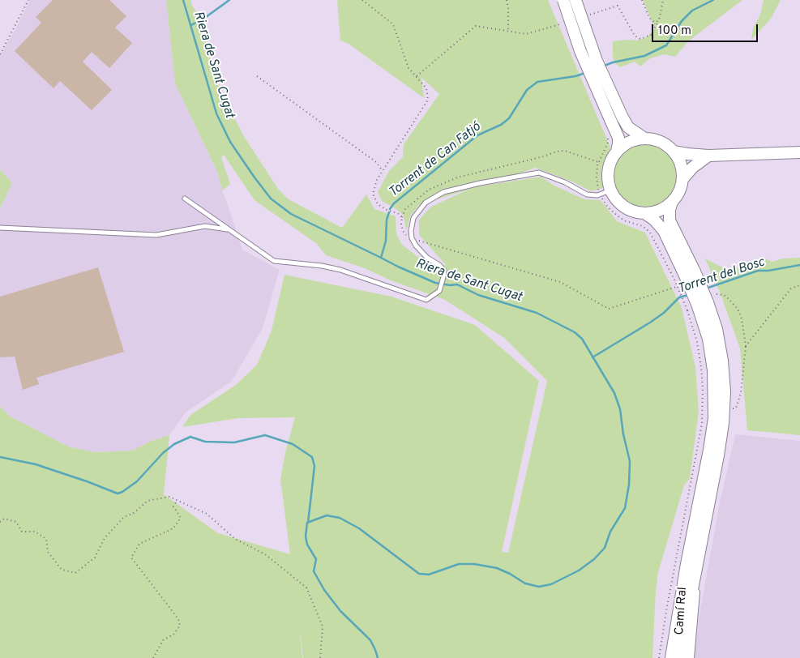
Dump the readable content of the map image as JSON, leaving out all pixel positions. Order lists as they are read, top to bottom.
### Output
{
  "streets": {
    "street": ["Camí Ral"]
  },
  "water": ["Riera de Sant Cugat", "Torrent de Can Fatjó", "Torrent del Bosc"],
  "scale_bar": "100 m"
}
